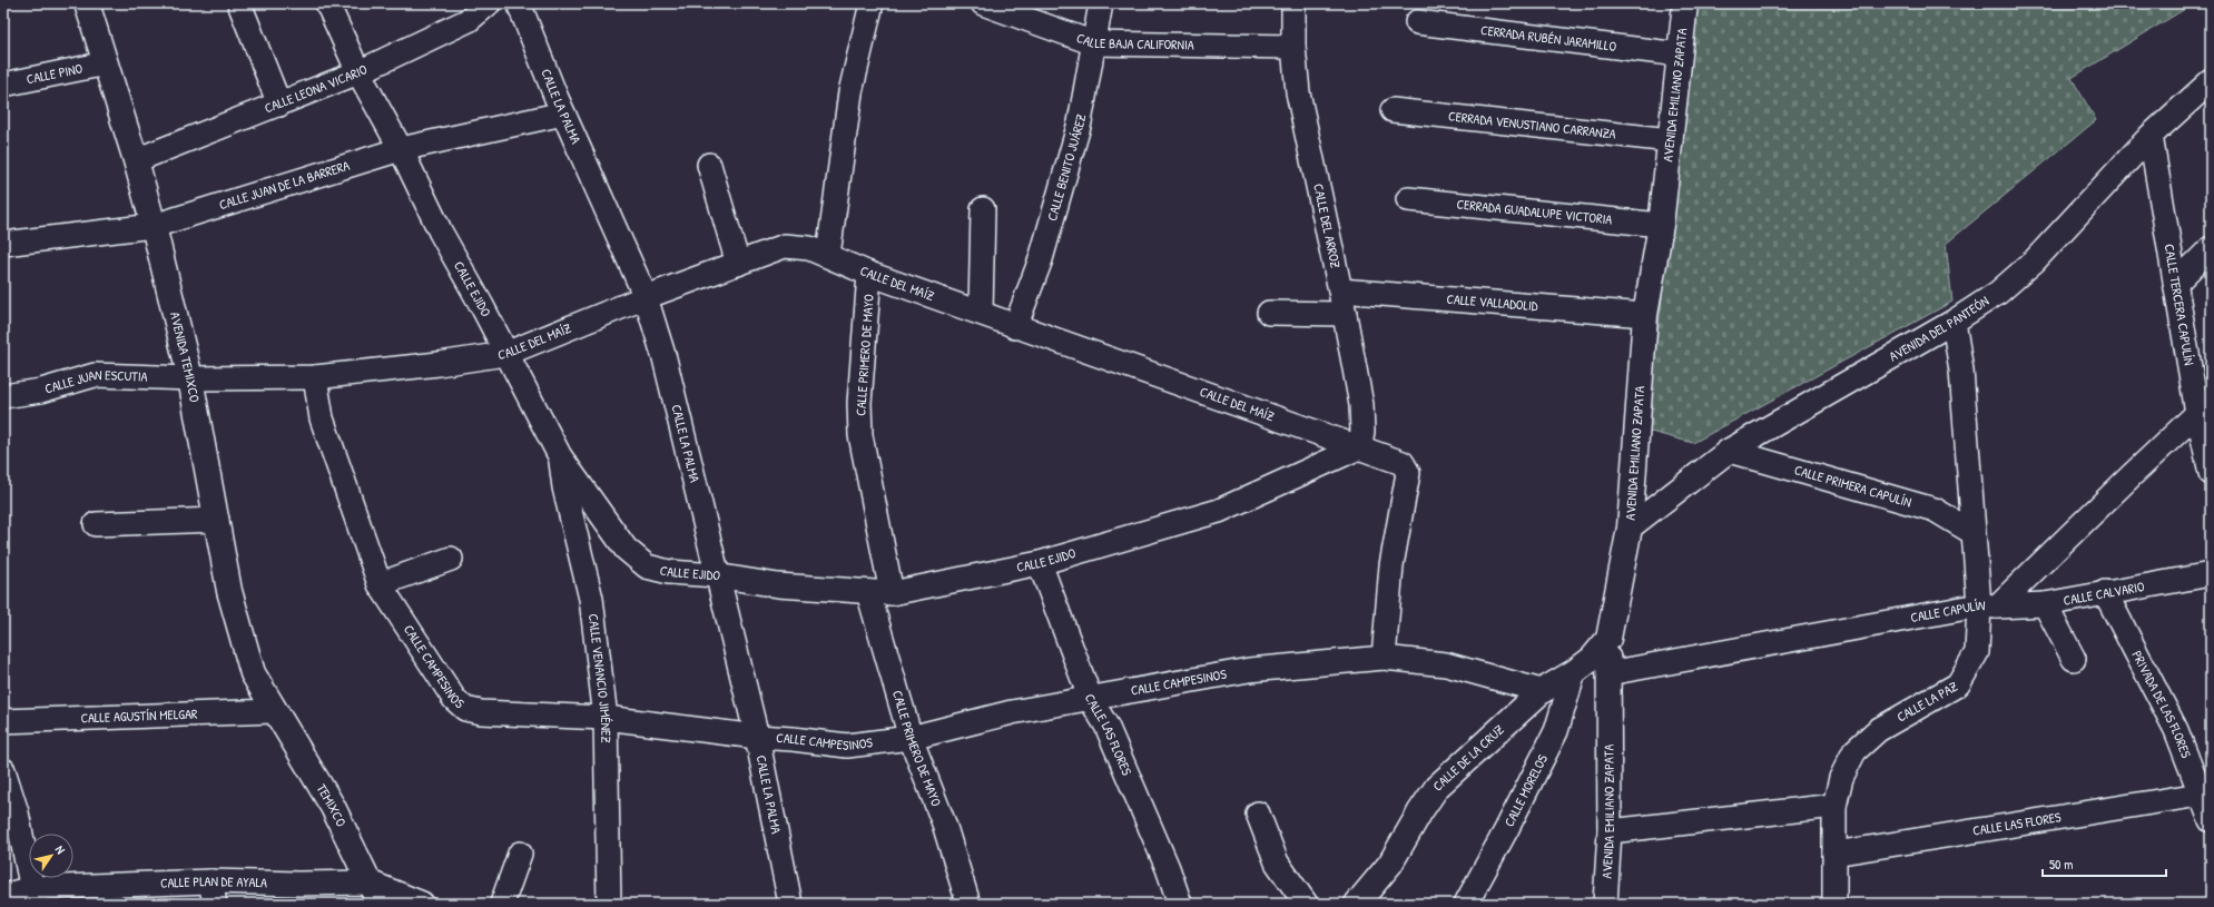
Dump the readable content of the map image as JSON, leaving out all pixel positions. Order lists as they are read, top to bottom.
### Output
{
  "streets": {
    "main road": [
      "AVENIDA EMILIANO ZAPATA",
      "AVENIDA TEMIXCO",
      "CALLE DE LA CRUZ",
      "TEMIXCO"
    ],
    "street": [
      "CERRADA RUBÉN JARAMILLO",
      "CALLE BAJA CALIFORNIA",
      "CALLE PINO",
      "CALLE LEONA VICARIO",
      "CALLE LA PALMA",
      "CERRADA VENUSTIANO CARRANZA",
      "CALLE BENITO JUÁREZ",
      "CALLE JUAN DE LA BARRERA",
      "CERRADA GUADALUPE VICTORIA",
      "CALLE DEL ARROZ",
      "CALLE DEL MAÍZ",
      "CALLE EJIDO",
      "CALLE VALLADOLID",
      "CALLE TERCERA CAPULÍN",
      "AVENIDA DEL PANTEÓN",
      "CALLE PRIMERO DE MAYO",
      "CALLE JUAN ESCUTIA",
      "CALLE PRIMERA CAPULÍN",
      "CALLE CALVARIO",
      "CALLE CAPULÍN",
      "CALLE CAMPESINOS",
      "CALLE VENANCIO JIMÉNEZ",
      "CALLE LA PAZ",
      "PRIVADA DE LAS FLORES",
      "CALLE AGUSTÍN MELGAR",
      "CALLE LAS FLORES",
      "CALLE MORELOS",
      "CALLE PLAN DE AYALA"
    ]
  },
  "crossings": [
    ["CERRADA RUBÉN JARAMILLO", "AVENIDA EMILIANO ZAPATA"],
    ["CALLE BAJA CALIFORNIA", "CALLE BENITO JUÁREZ"],
    ["CALLE BAJA CALIFORNIA", "CALLE DEL ARROZ"],
    ["CALLE PINO", "AVENIDA TEMIXCO"],
    ["CALLE LEONA VICARIO", "CALLE EJIDO"],
    ["CALLE LEONA VICARIO", "AVENIDA TEMIXCO"],
    ["AVENIDA EMILIANO ZAPATA", "CERRADA VENUSTIANO CARRANZA"],
    ["AVENIDA EMILIANO ZAPATA", "CERRADA GUADALUPE VICTORIA"],
    ["AVENIDA EMILIANO ZAPATA", "CALLE VALLADOLID"],
    ["AVENIDA EMILIANO ZAPATA", "AVENIDA DEL PANTEÓN"],
    ["AVENIDA EMILIANO ZAPATA", "CALLE CAPULÍN"],
    ["AVENIDA EMILIANO ZAPATA", "CALLE DE LA CRUZ"],
    ["CALLE LA PALMA", "CALLE JUAN DE LA BARRERA"],
    ["CALLE LA PALMA", "CALLE DEL MAÍZ"],
    ["CALLE LA PALMA", "CALLE EJIDO"],
    ["CALLE LA PALMA", "CALLE CAMPESINOS"],
    ["CALLE BENITO JUÁREZ", "CALLE DEL MAÍZ"],
    ["CALLE JUAN DE LA BARRERA", "CALLE EJIDO"],
    ["CALLE JUAN DE LA BARRERA", "AVENIDA TEMIXCO"],
    ["CALLE DEL ARROZ", "CALLE DEL MAÍZ"],
    ["CALLE DEL ARROZ", "CALLE EJIDO"],
    ["CALLE DEL ARROZ", "CALLE VALLADOLID"],
    ["CALLE DEL MAÍZ", "CALLE EJIDO"],
    ["CALLE DEL MAÍZ", "CALLE PRIMERO DE MAYO"],
    ["CALLE DEL MAÍZ", "AVENIDA TEMIXCO"],
    ["CALLE DEL MAÍZ", "CALLE JUAN ESCUTIA"],
    ["CALLE DEL MAÍZ", "CALLE CAMPESINOS"],
    ["CALLE EJIDO", "CALLE PRIMERO DE MAYO"],
    ["CALLE EJIDO", "CALLE VENANCIO JIMÉNEZ"],
    ["CALLE EJIDO", "CALLE LAS FLORES"],
    ["CALLE TERCERA CAPULÍN", "AVENIDA DEL PANTEÓN"],
    ["CALLE TERCERA CAPULÍN", "CALLE CAPULÍN"],
    ["AVENIDA DEL PANTEÓN", "CALLE PRIMERA CAPULÍN"],
    ["AVENIDA DEL PANTEÓN", "CALLE LA PAZ"],
    ["CALLE PRIMERO DE MAYO", "CALLE CAMPESINOS"],
    ["AVENIDA TEMIXCO", "CALLE JUAN ESCUTIA"],
    ["AVENIDA TEMIXCO", "CALLE AGUSTÍN MELGAR"],
    ["AVENIDA TEMIXCO", "TEMIXCO"],
    ["CALLE PRIMERA CAPULÍN", "CALLE LA PAZ"],
    ["CALLE CALVARIO", "CALLE CAPULÍN"],
    ["CALLE CALVARIO", "CALLE LA PAZ"],
    ["CALLE CALVARIO", "PRIVADA DE LAS FLORES"],
    ["CALLE CAPULÍN", "CALLE LA PAZ"],
    ["CALLE CAMPESINOS", "CALLE VENANCIO JIMÉNEZ"],
    ["CALLE CAMPESINOS", "CALLE LAS FLORES"],
    ["CALLE CAMPESINOS", "CALLE DE LA CRUZ"],
    ["CALLE LA PAZ", "CALLE LAS FLORES"],
    ["PRIVADA DE LAS FLORES", "CALLE LAS FLORES"],
    ["CALLE AGUSTÍN MELGAR", "TEMIXCO"],
    ["CALLE DE LA CRUZ", "CALLE MORELOS"],
    ["TEMIXCO", "CALLE PLAN DE AYALA"]
  ],
  "scale_bar": "50 m",
  "north": "top right"
}
